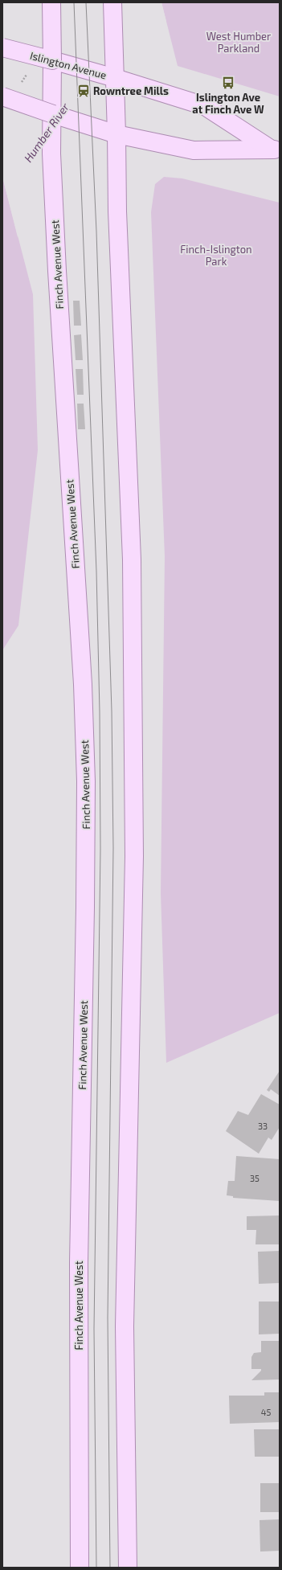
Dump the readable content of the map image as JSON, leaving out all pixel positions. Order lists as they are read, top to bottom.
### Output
{
  "streets": {
    "main road": ["Islington Avenue", "Finch Avenue West"]
  },
  "crossings": [
    ["Islington Avenue", "Finch Avenue West"]
  ],
  "water": ["Humber River"],
  "parks": ["West Humber Parkland", "Finch-Islington Park"],
  "places": {
    "bus stop": ["Islington Ave at Finch Ave W"],
    "station": ["Rowntree Mills"]
  },
  "house_numbers": ["33", "35", "45"]
}
